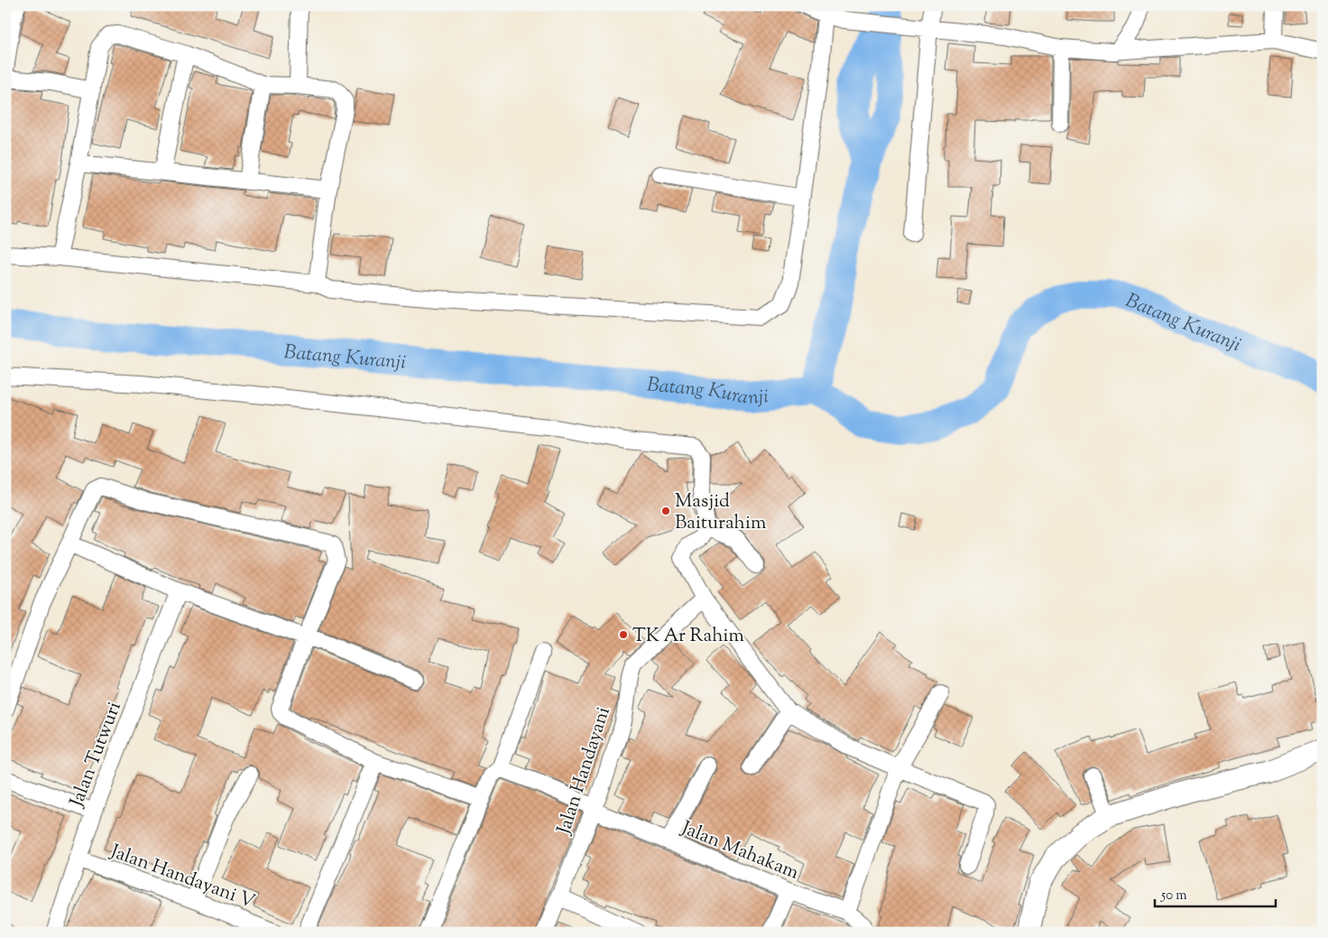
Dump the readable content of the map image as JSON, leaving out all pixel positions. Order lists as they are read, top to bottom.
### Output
{
  "streets": {
    "street": [
      "Jalan Tutwuri",
      "Jalan Handayani",
      "Jalan Mahakam",
      "Jalan Handayani V"
    ]
  },
  "crossings": [
    ["Jalan Tutwuri", "Jalan Handayani V"],
    ["Jalan Handayani", "Jalan Mahakam"]
  ],
  "water": ["Batang Kuranji"],
  "places": ["Masjid Baiturahim", "TK Ar Rahim"],
  "scale_bar": "50 m"
}
